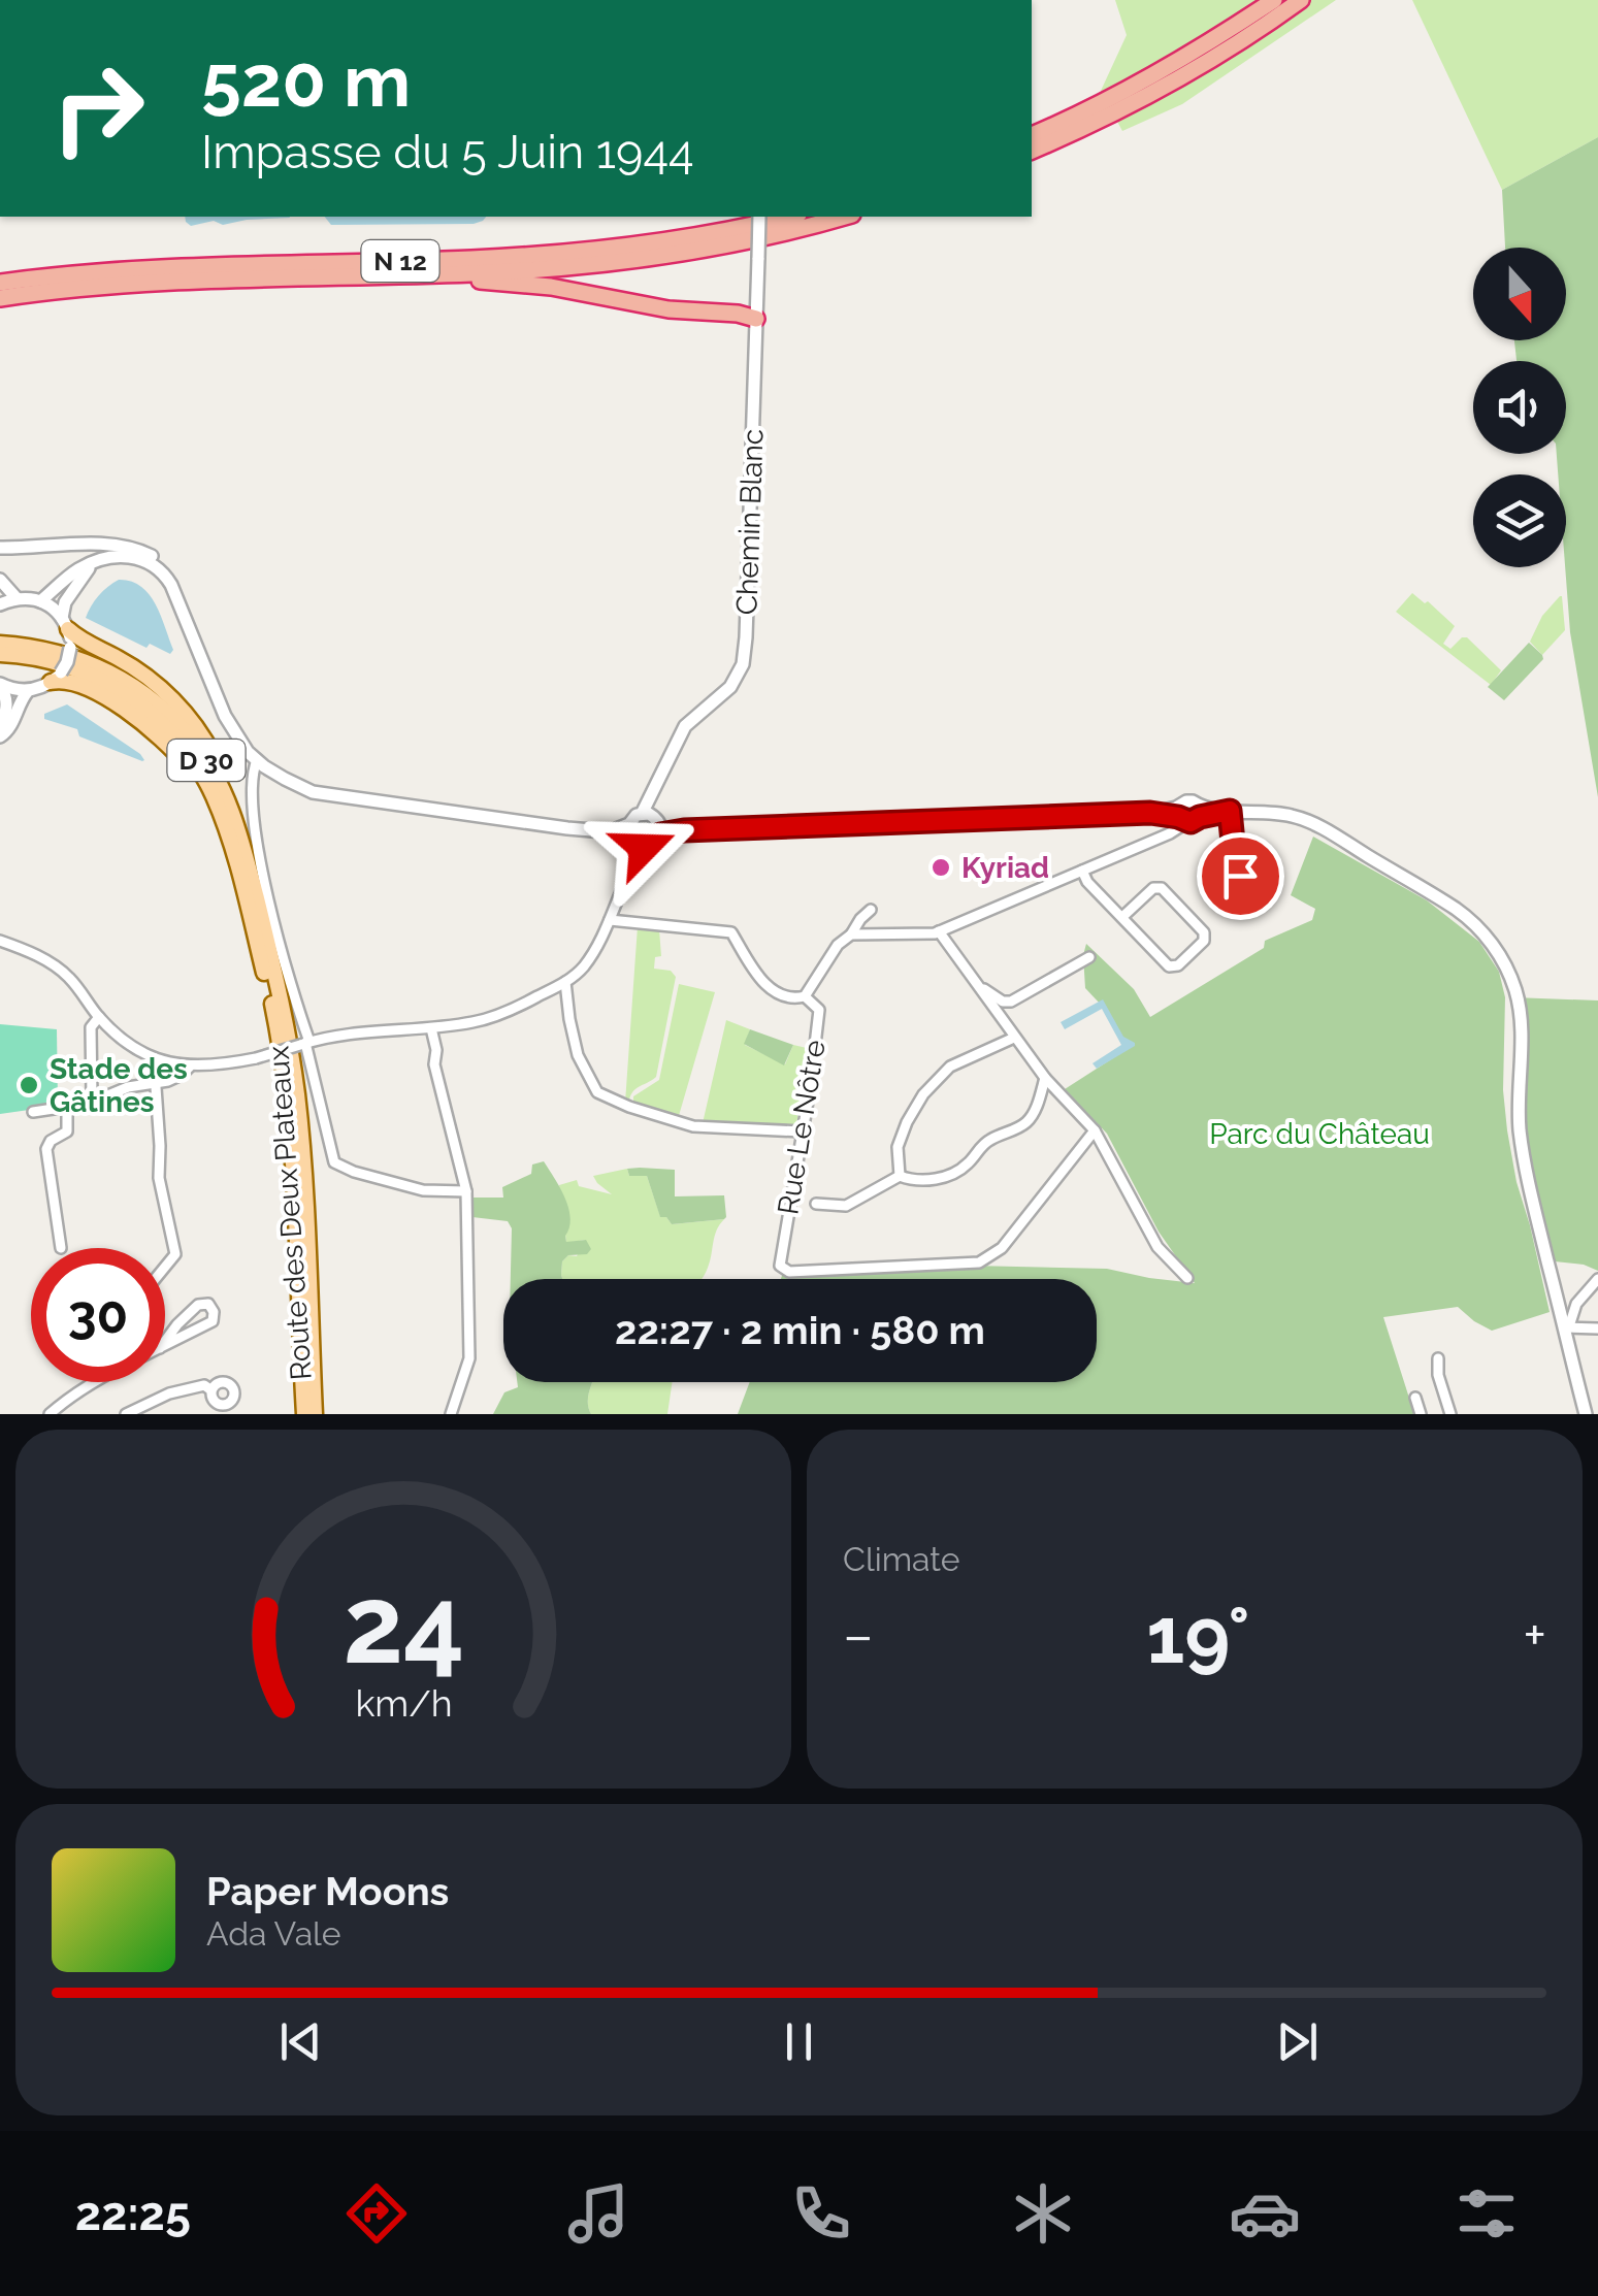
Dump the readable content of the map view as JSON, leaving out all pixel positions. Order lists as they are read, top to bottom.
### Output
{
  "streets": {
    "highway": ["N 12"],
    "main road": ["D 30", "Route des Deux Plateaux"],
    "street": ["Chemin Blanc", "Rue Le Nôtre"]
  },
  "parks": ["Parc du Château"],
  "places": ["Kyriad", "Stade des Gâtines"],
  "north": "bottom",
  "page": {
    "turn": ["520 m", "Impasse du 5 Juin 1944"],
    "limit": "30",
    "trip": "22:27 · 2 min · 580 m",
    "tile": "Climate",
    "heat": ["−", "19°", "+"],
    "song": ["Paper Moons", "Ada Vale"],
    "tabs": "22:25",
    "gauge": ["24", "km/h"]
  }
}
